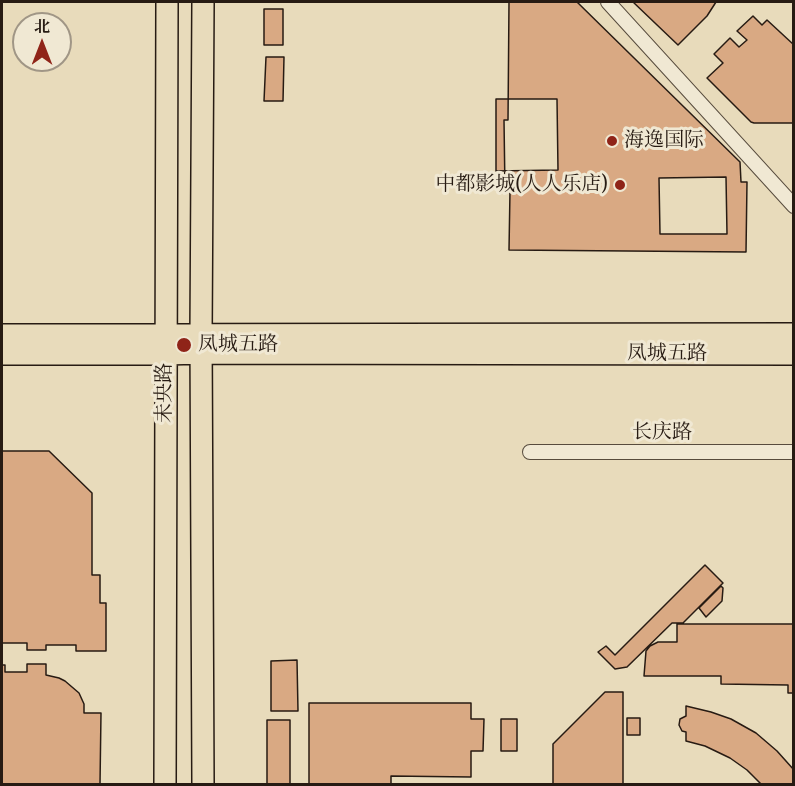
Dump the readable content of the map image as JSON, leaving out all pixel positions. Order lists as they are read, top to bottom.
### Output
{
  "streets": {
    "main road": ["凤城五路", "未央路"],
    "street": ["长庆路"]
  },
  "crossings": [
    ["凤城五路", "未央路"]
  ],
  "places": ["海逸国际", "中都影城(人人乐店)", "凤城五路"],
  "north": "top"
}
